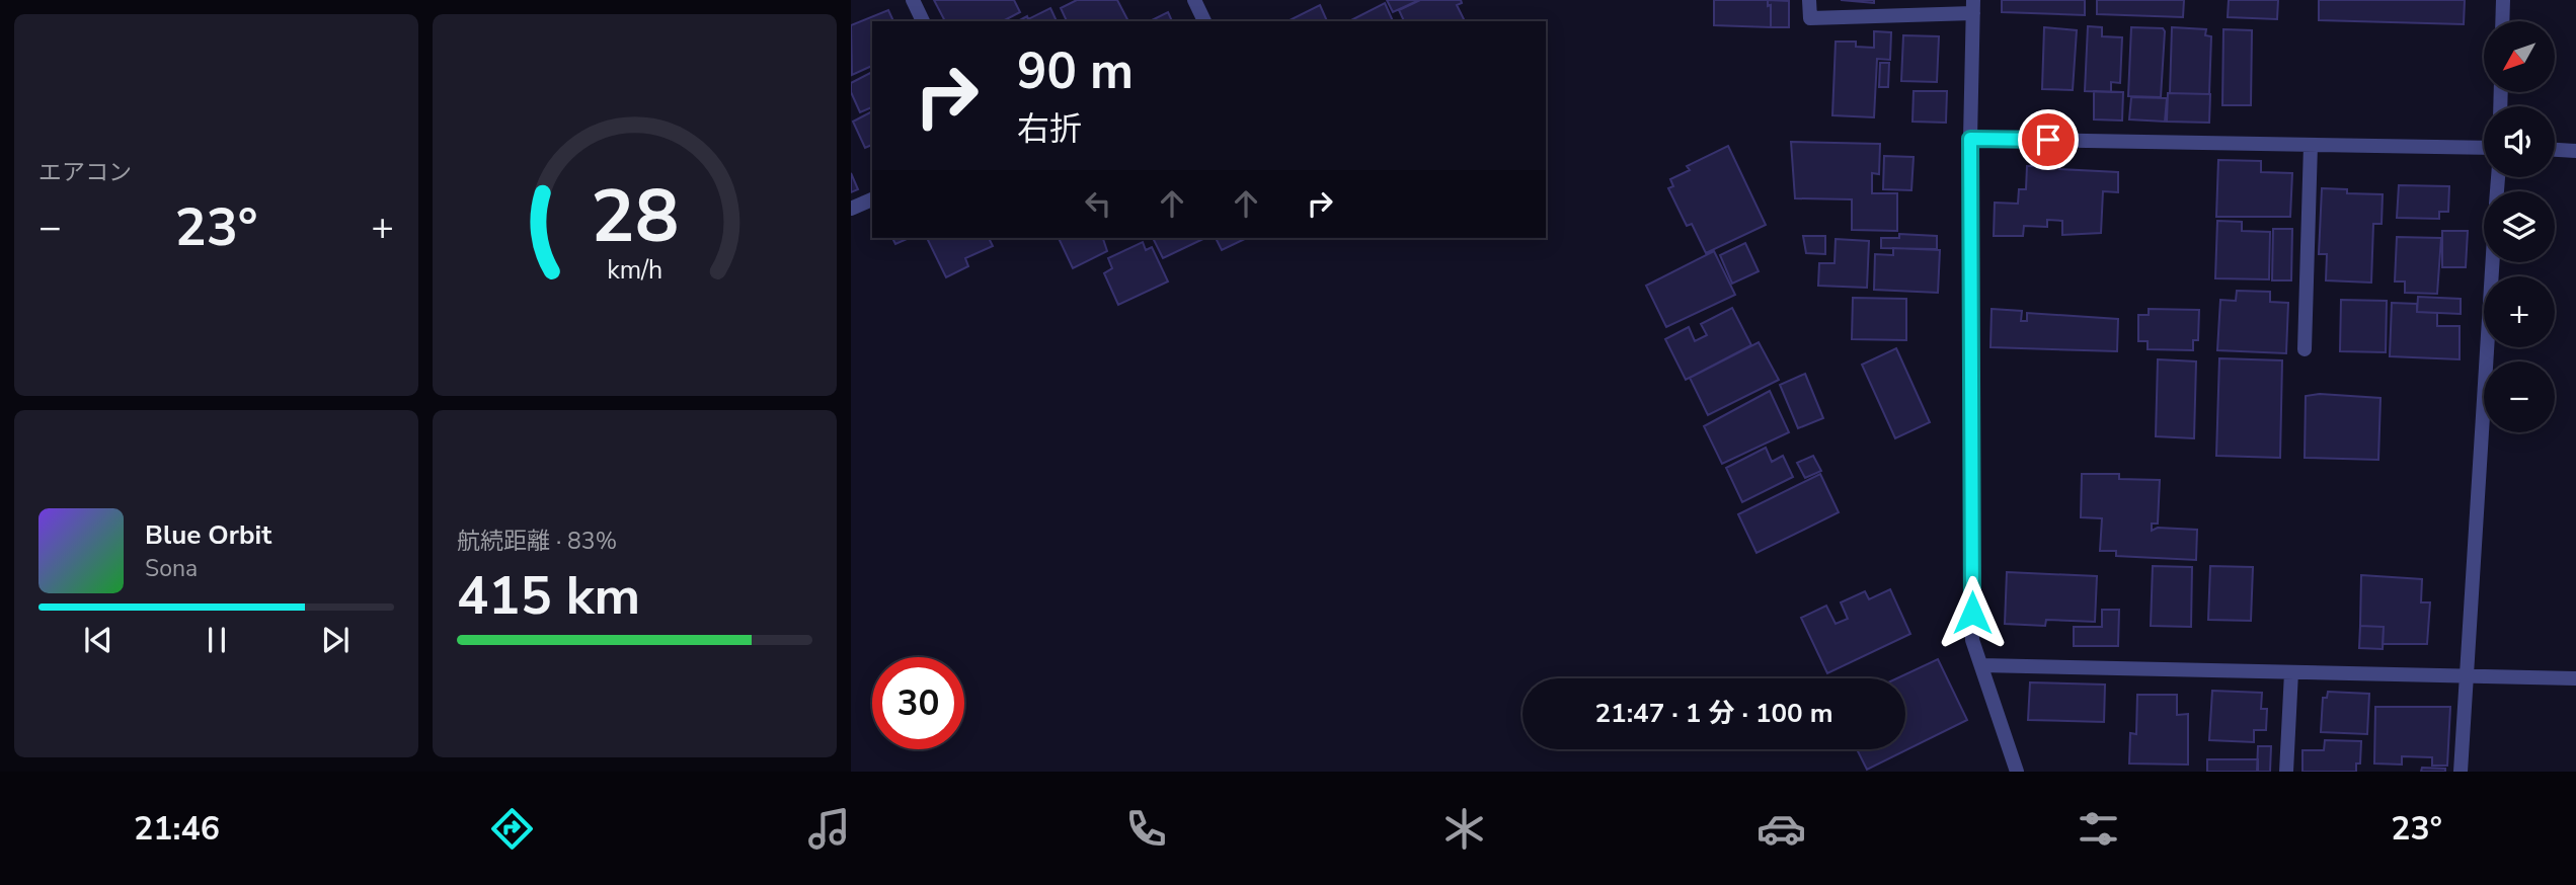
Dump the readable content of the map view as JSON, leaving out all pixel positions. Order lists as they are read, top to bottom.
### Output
{
  "north": "bottom left",
  "page": {
    "tile": [
      "エアコン",
      ["航続距離 · 83%", "415 km"]
    ],
    "map_buttons": ["+", "−"],
    "turn": ["90 m", "右折"],
    "heat": ["−", "23°", "+"],
    "song": ["Blue Orbit", "Sona"],
    "limit": "30",
    "trip": "21:47 · 1 分 · 100 m",
    "tabs": ["21:46", "23°"],
    "gauge": ["28", "km/h"]
  }
}
